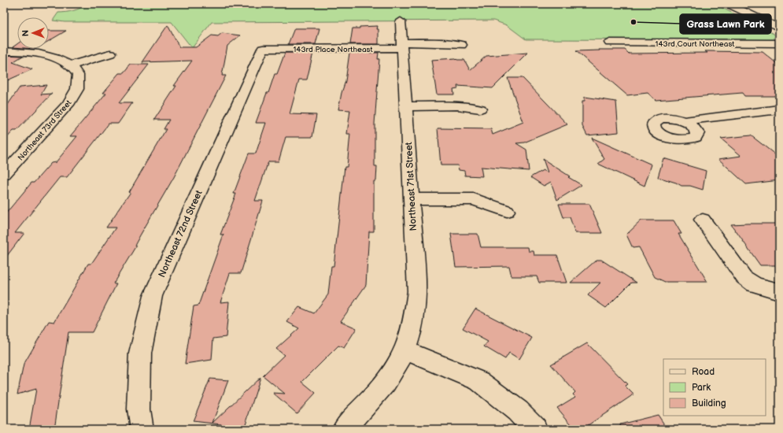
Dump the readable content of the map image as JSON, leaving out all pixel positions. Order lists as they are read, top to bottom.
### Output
{
  "streets": {
    "street": [
      "143rd Court Northeast",
      "143rd Place Northeast",
      "Northeast 73rd Street",
      "Northeast 71st Street",
      "Northeast 72nd Street"
    ]
  },
  "crossings": [
    ["143rd Place Northeast", "Northeast 71st Street"],
    ["143rd Place Northeast", "Northeast 72nd Street"]
  ],
  "places": ["Grass Lawn Park"],
  "legend": ["Road", "Park", "Building"],
  "north": "left"
}
